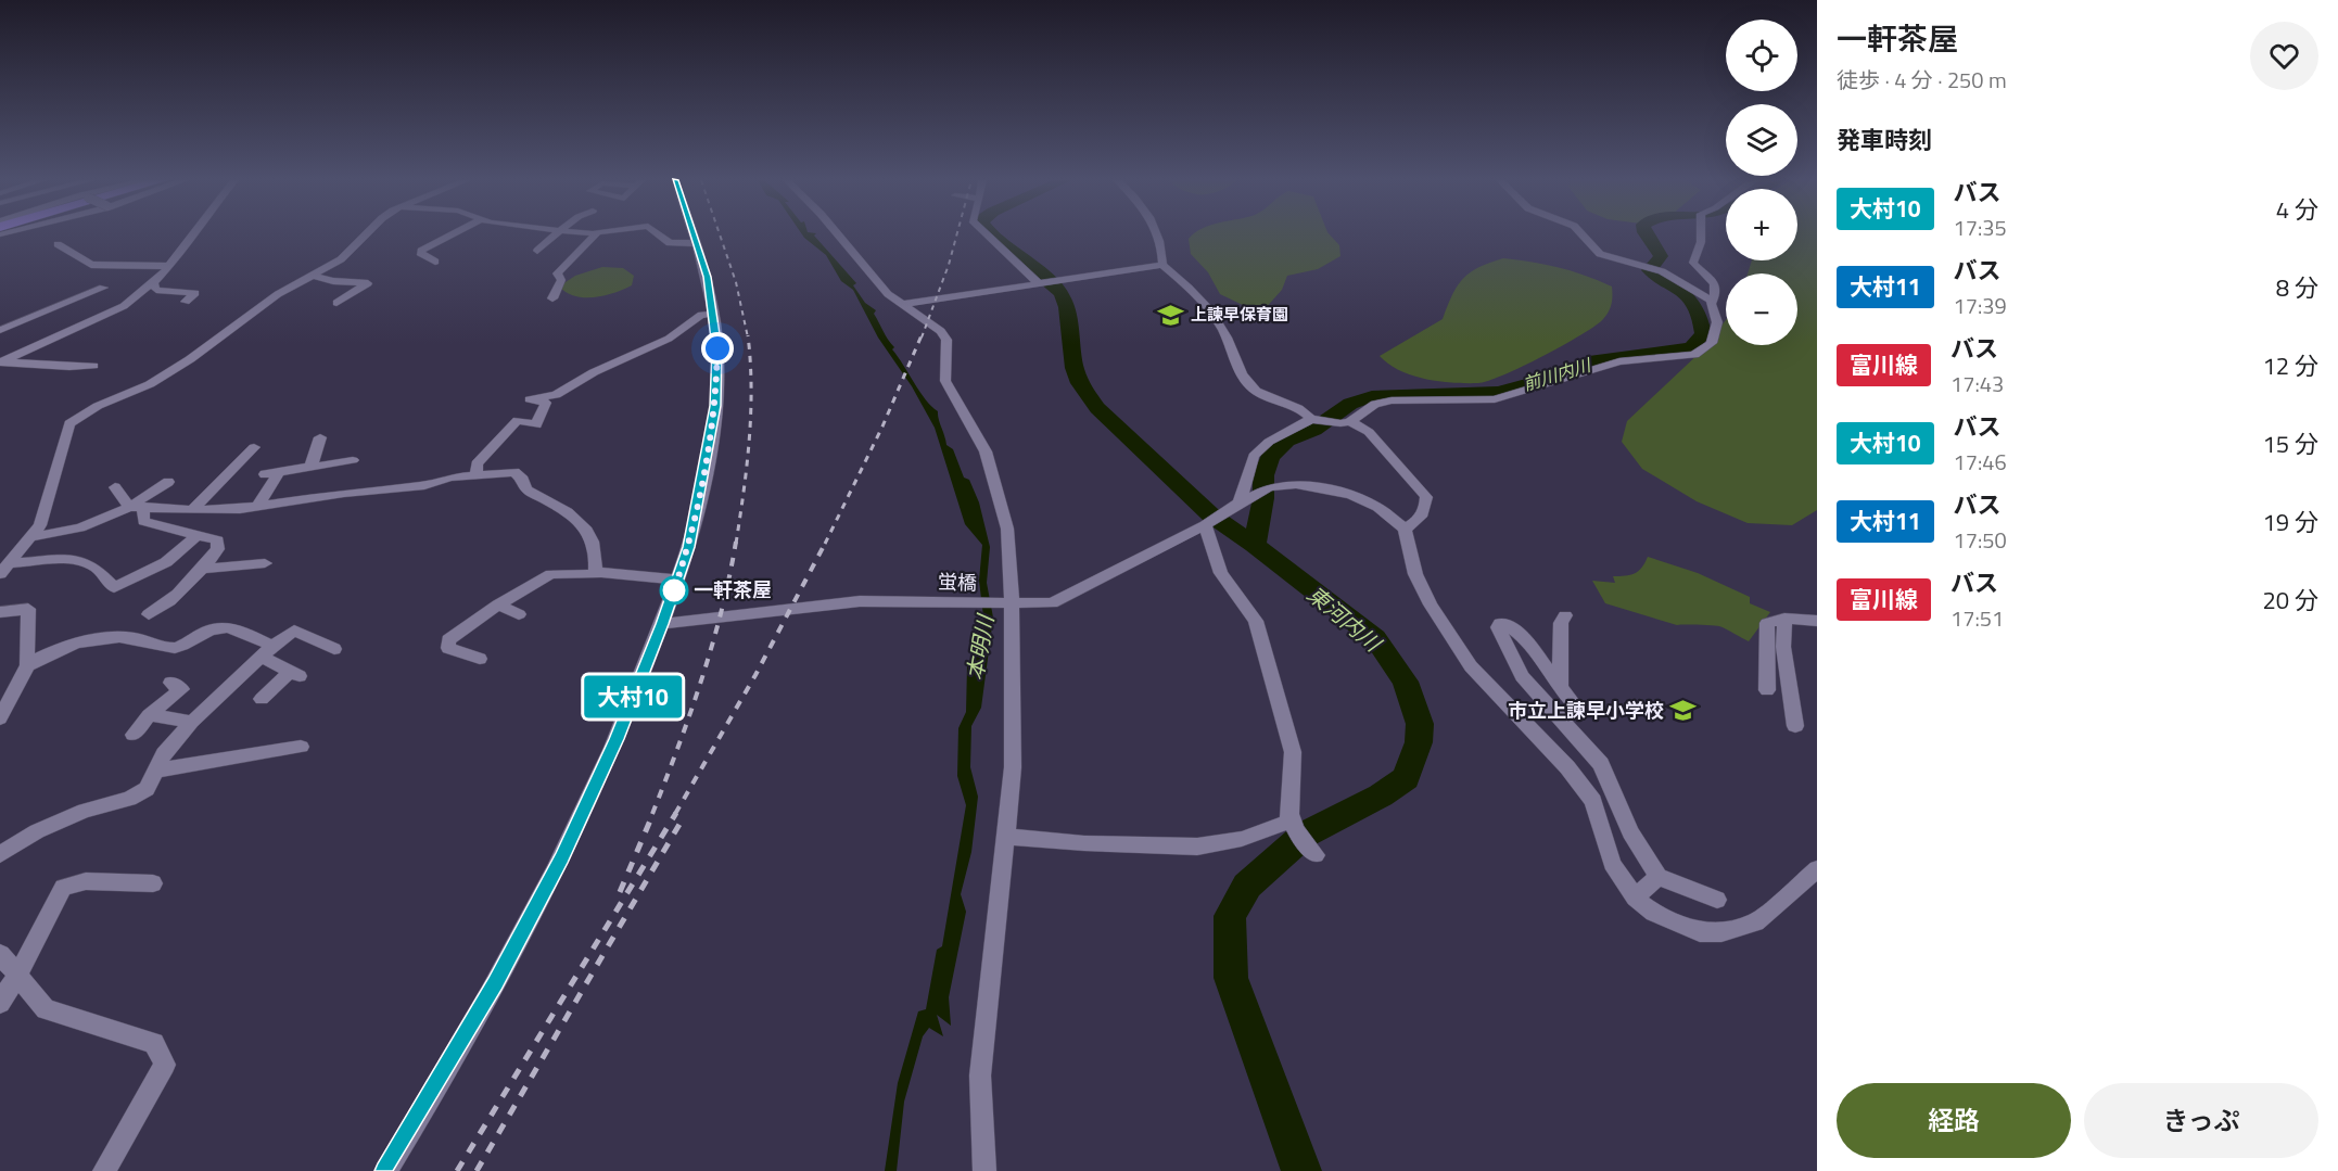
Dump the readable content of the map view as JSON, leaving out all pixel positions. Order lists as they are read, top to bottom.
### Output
{
  "streets": {
    "street": ["蛍橋"]
  },
  "water": ["前川内川", "東河内川", "本明川"],
  "places": {
    "school or university": ["上諫早保育園", "市立上諫早小学校"],
    "other": ["一軒茶屋"]
  },
  "lines": ["bus line 大村10"],
  "page": {
    "on_map": "大村10",
    "heading": [
      ["一軒茶屋", "徒歩 · 4 分 · 250 m"],
      "発車時刻"
    ],
    "map_buttons": ["+", "−"],
    "list": [
      {
        "mark": "大村10",
        "name": "バス",
        "note": "17:35",
        "value": "4 分"
      },
      {
        "mark": "大村11",
        "name": "バス",
        "note": "17:39",
        "value": "8 分"
      },
      {
        "mark": "富川線",
        "name": "バス",
        "note": "17:43",
        "value": "12 分"
      },
      {
        "mark": "大村10",
        "name": "バス",
        "note": "17:46",
        "value": "15 分"
      },
      {
        "mark": "大村11",
        "name": "バス",
        "note": "17:50",
        "value": "19 分"
      },
      {
        "mark": "富川線",
        "name": "バス",
        "note": "17:51",
        "value": "20 分"
      }
    ],
    "buttons": ["経路", "きっぷ"]
  }
}
